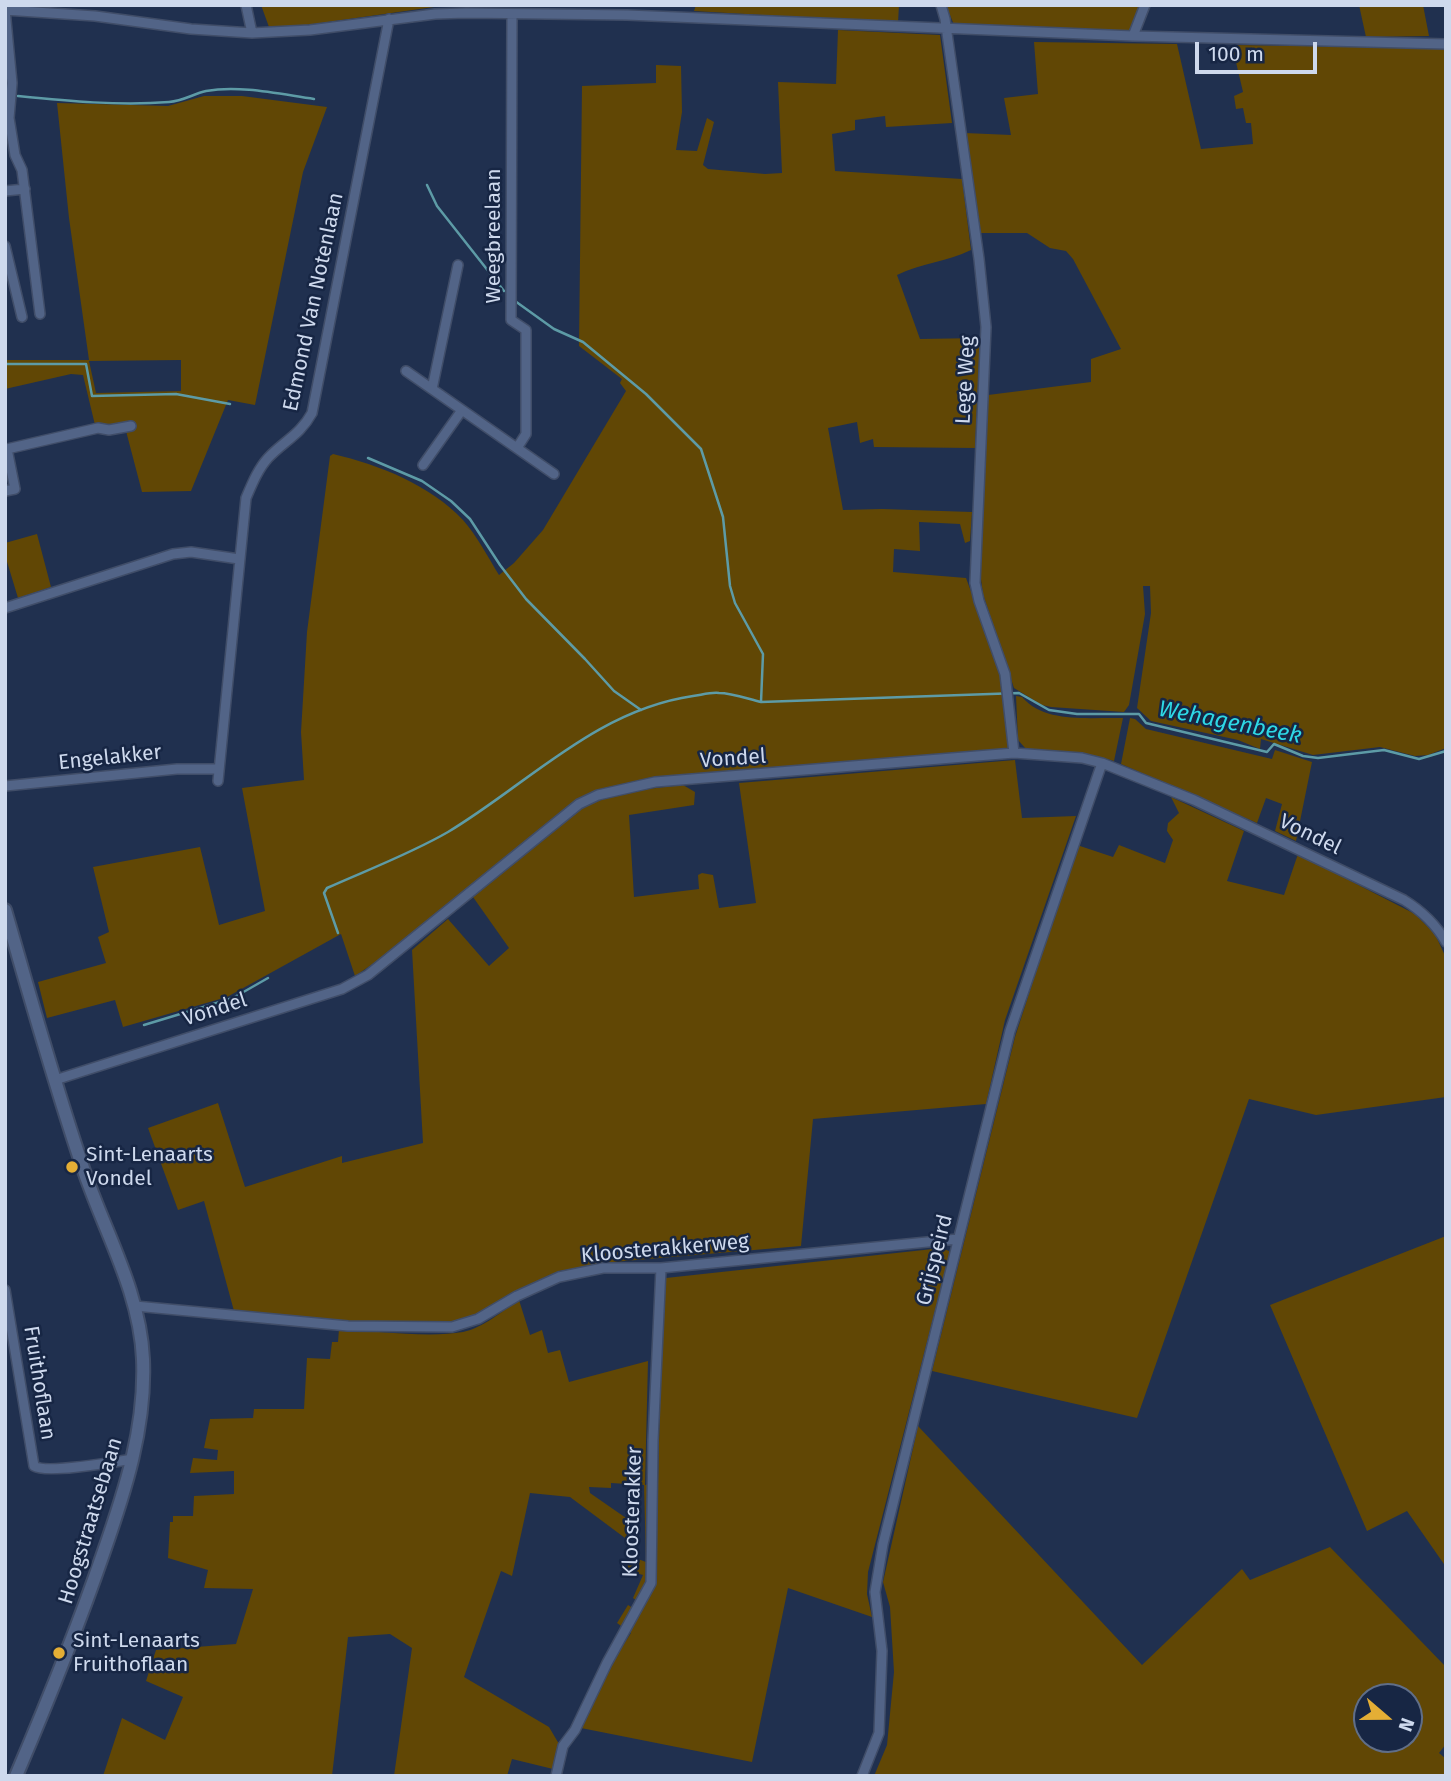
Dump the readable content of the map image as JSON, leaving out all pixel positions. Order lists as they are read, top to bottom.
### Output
{
  "streets": {
    "main road": ["Hoogstraatsebaan"],
    "street": [
      "Weegbreelaan",
      "Edmond Van Notenlaan",
      "Lege Weg",
      "Engelakker",
      "Vondel",
      "Kloosterakkerweg",
      "Grijspeird",
      "Fruithoflaan",
      "Kloosterakker"
    ]
  },
  "crossings": [
    ["Edmond Van Notenlaan", "Engelakker"],
    ["Lege Weg", "Vondel"],
    ["Vondel", "Grijspeird"],
    ["Vondel", "Hoogstraatsebaan"],
    ["Kloosterakkerweg", "Grijspeird"],
    ["Kloosterakkerweg", "Kloosterakker"],
    ["Kloosterakkerweg", "Hoogstraatsebaan"],
    ["Fruithoflaan", "Hoogstraatsebaan"]
  ],
  "water": ["Wehagenbeek"],
  "places": ["Sint-Lenaarts Vondel", "Sint-Lenaarts Fruithoflaan"],
  "scale_bar": "100 m",
  "north": "right"
}
